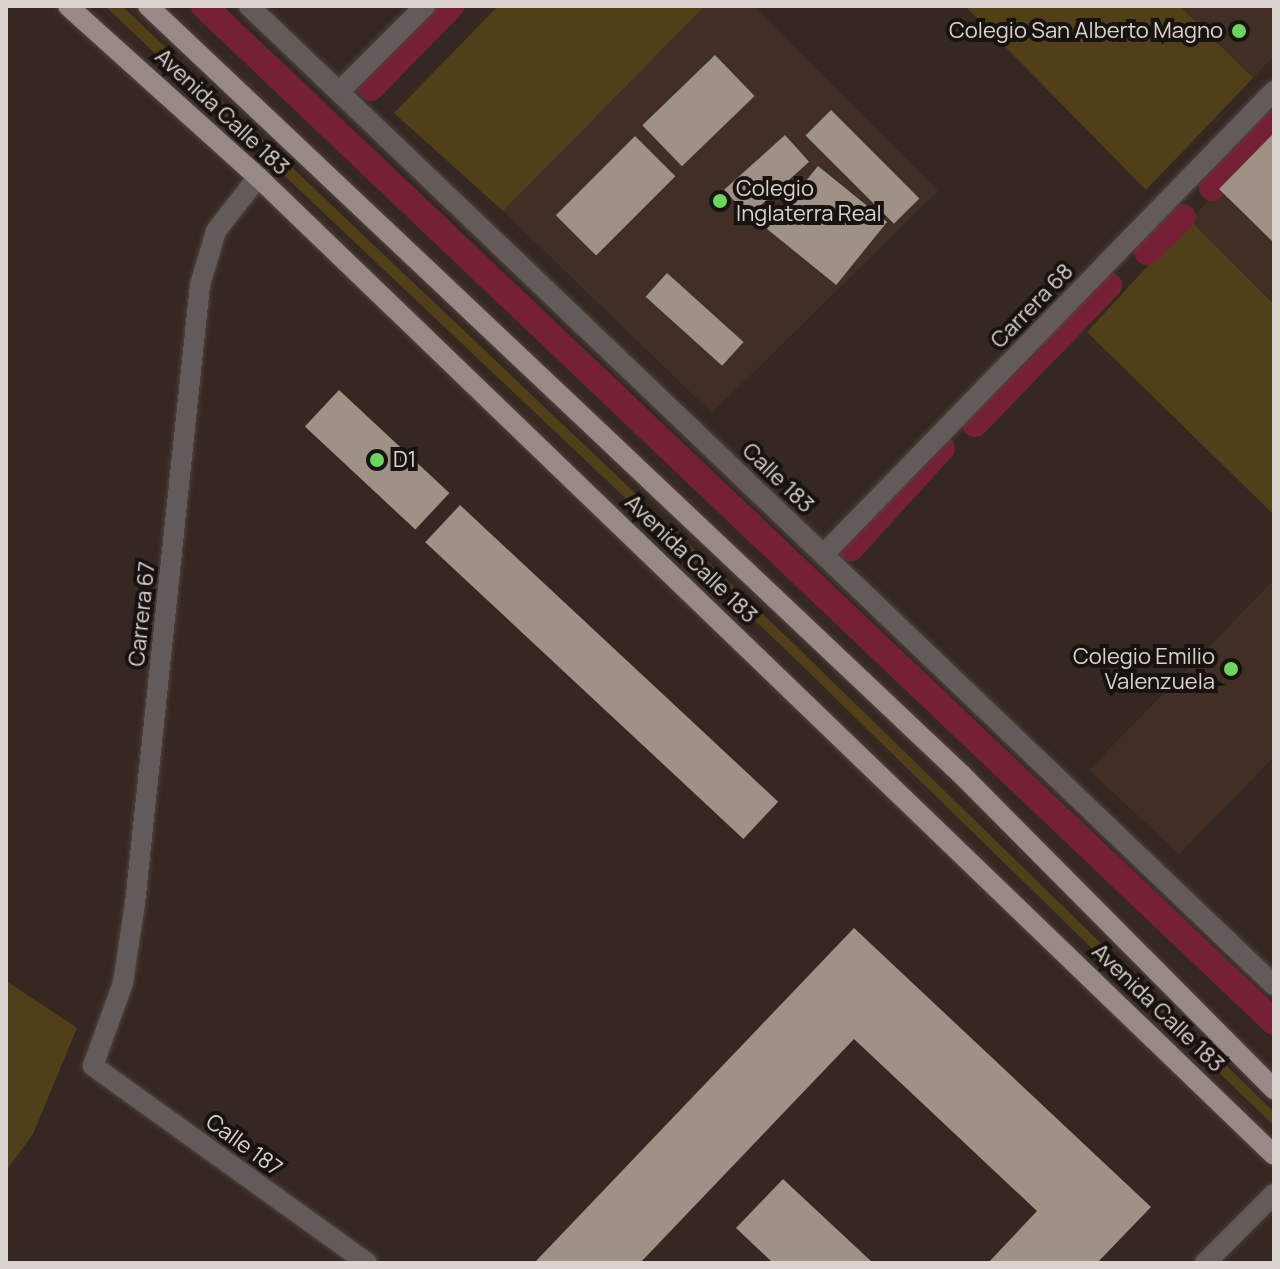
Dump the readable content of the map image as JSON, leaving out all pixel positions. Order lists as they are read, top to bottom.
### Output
{
  "streets": {
    "main road": ["Avenida Calle 183"],
    "street": [
      "Carrera 68",
      "Calle 183",
      "Carrera 67",
      "Calle 187"
    ]
  },
  "crossings": [
    ["Avenida Calle 183", "Carrera 67"],
    ["Carrera 68", "Calle 183"],
    ["Carrera 67", "Calle 187"]
  ],
  "places": [
    "Colegio San Alberto Magno",
    "Colegio Inglaterra Real",
    "D1",
    "Colegio Emilio Valenzuela"
  ]
}
